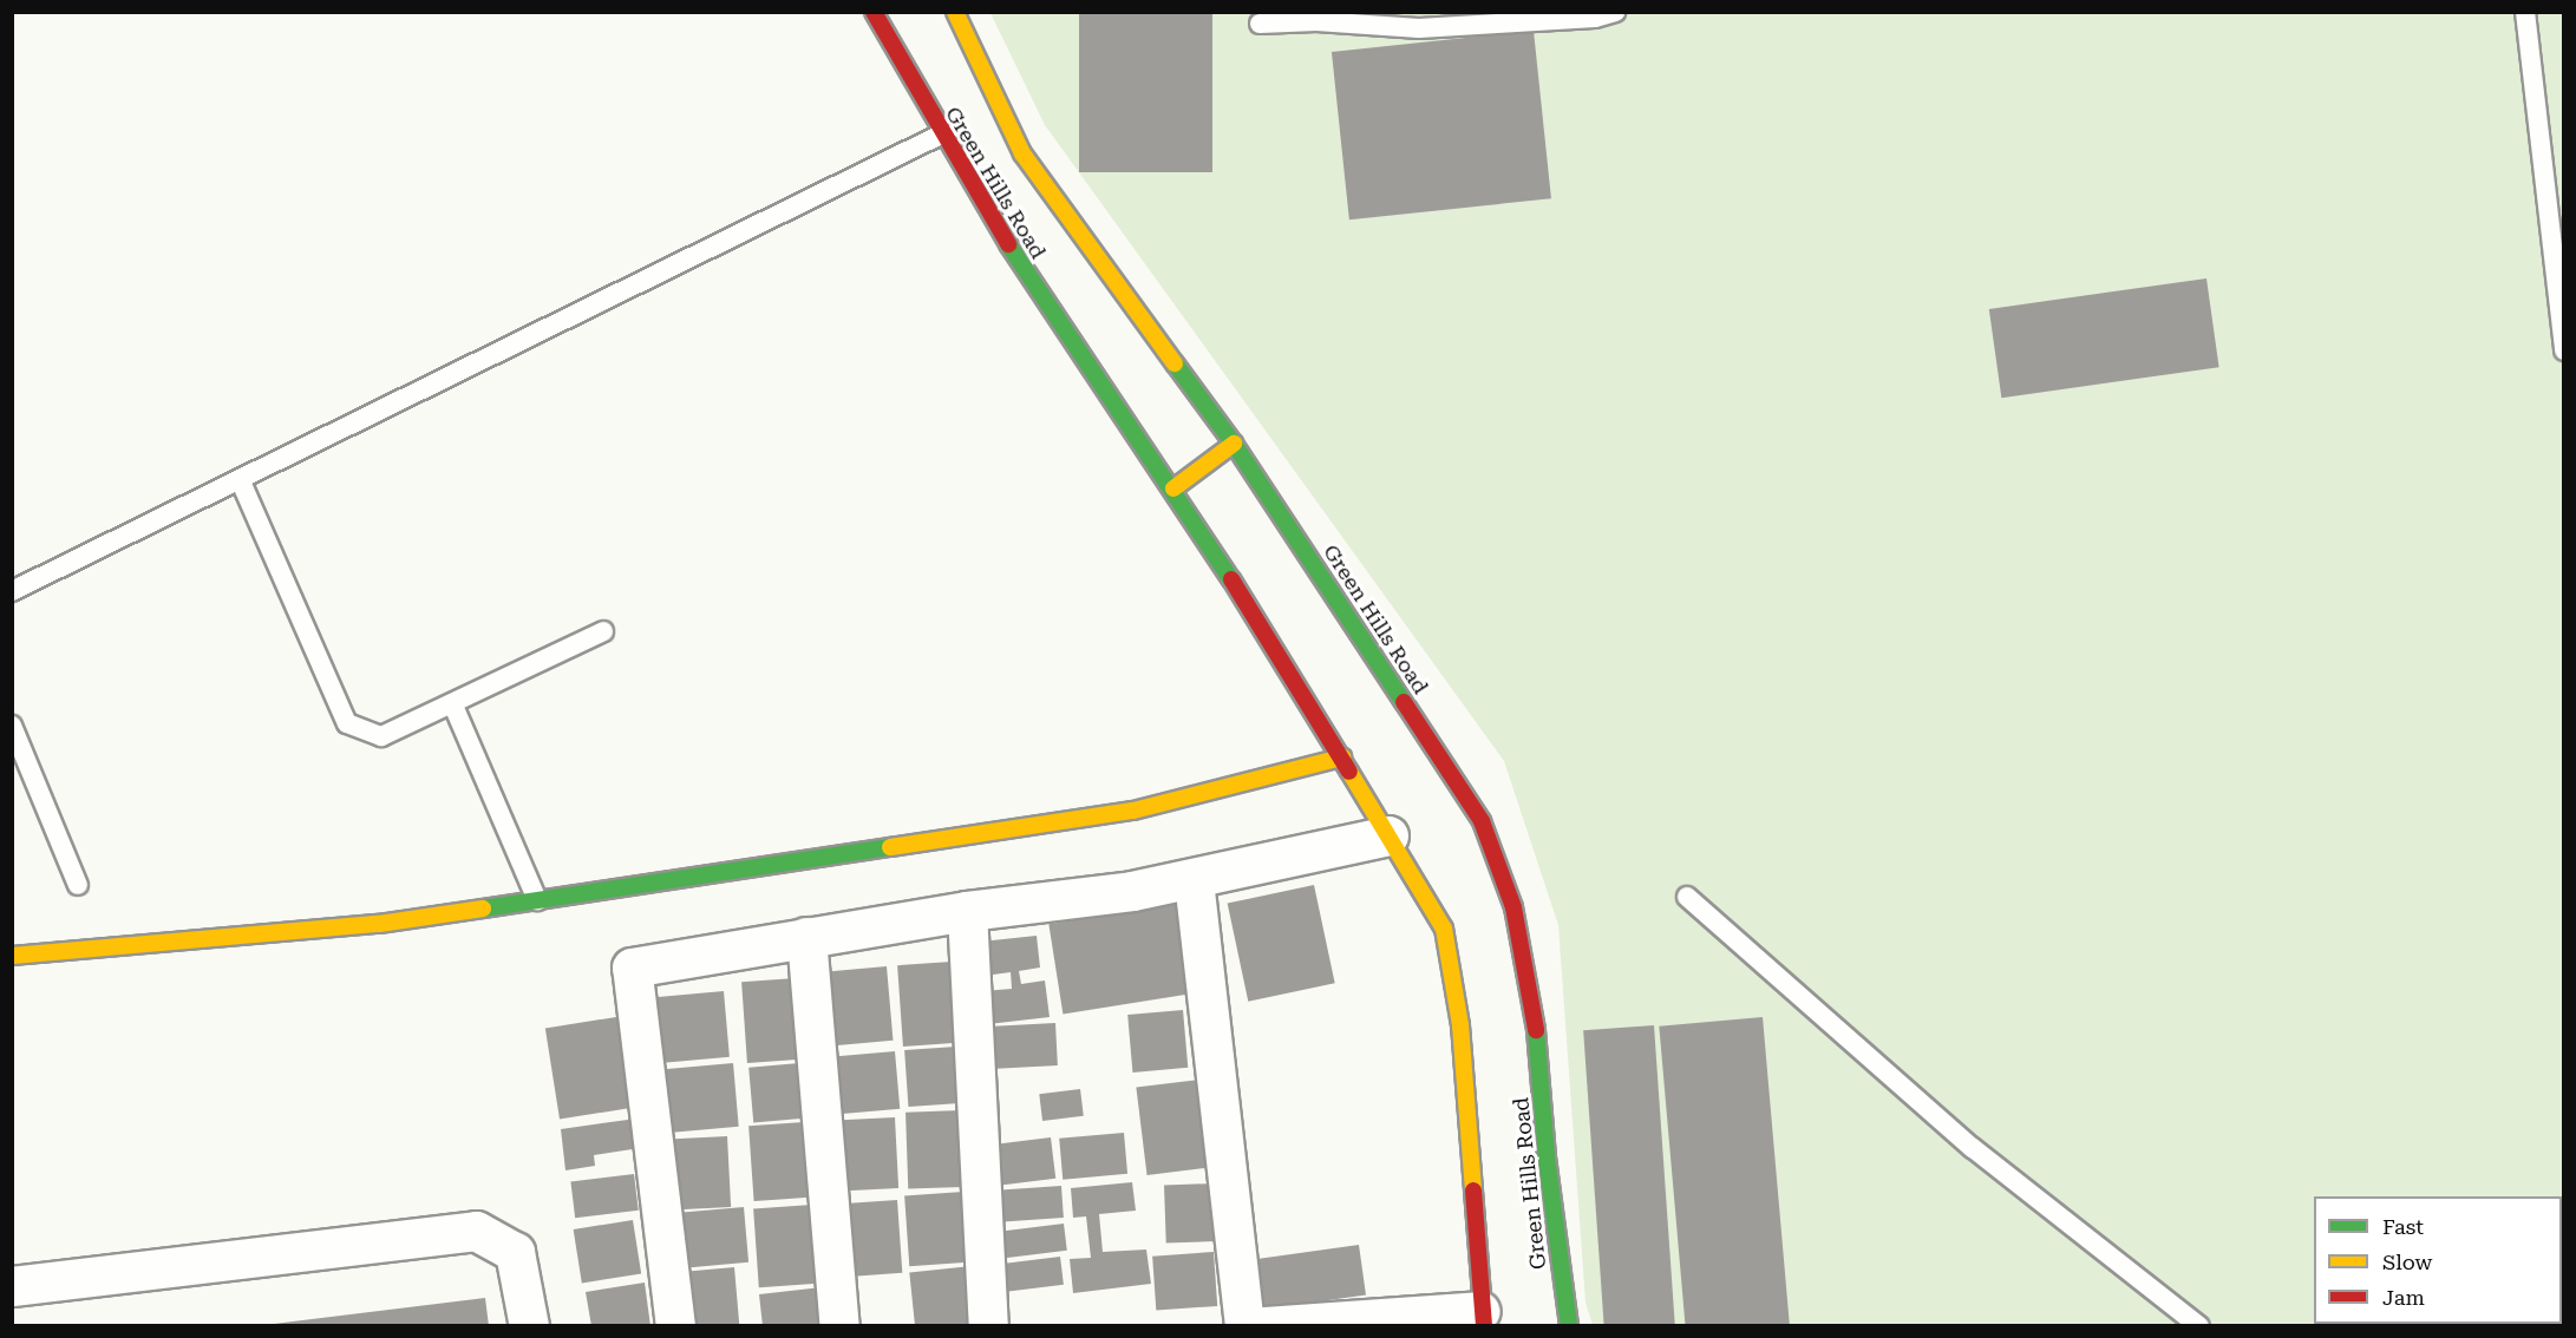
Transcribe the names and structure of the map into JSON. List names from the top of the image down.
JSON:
{
  "streets": {
    "street": ["Green Hills Road"]
  },
  "legend": ["Fast", "Slow", "Jam"]
}
